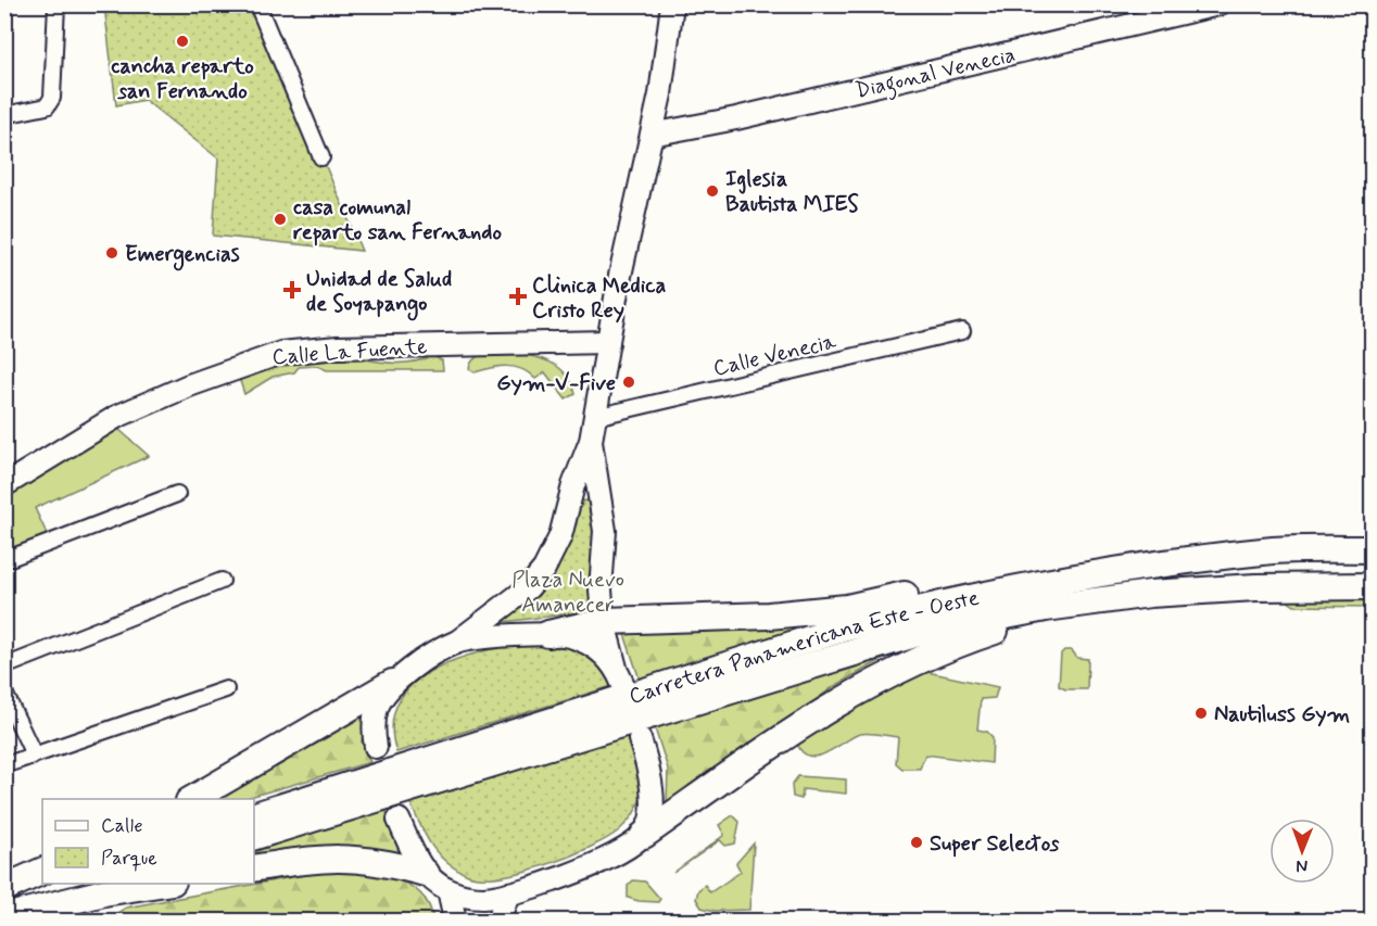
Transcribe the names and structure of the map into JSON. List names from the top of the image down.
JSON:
{
  "streets": {
    "highway": ["Carretera Panamericana Este - Oeste"],
    "main road": ["Diagonal Venecia", "Calle La Fuente"],
    "street": ["Calle Venecia"]
  },
  "parks": ["Plaza Nuevo Amanecer"],
  "places": {
    "other": [
      "cancha reparto san Fernando",
      "Iglesia Bautista MIES",
      "casa comunal reparto san Fernando",
      "Emergencias",
      "Gym-V-Five",
      "Nautiluss Gym",
      "Super Selectos"
    ],
    "health": ["Unidad de Salud de Soyapango", "Clinica Medica Cristo Rey"]
  },
  "legend": ["Calle", "Parque"],
  "north": "bottom"
}
